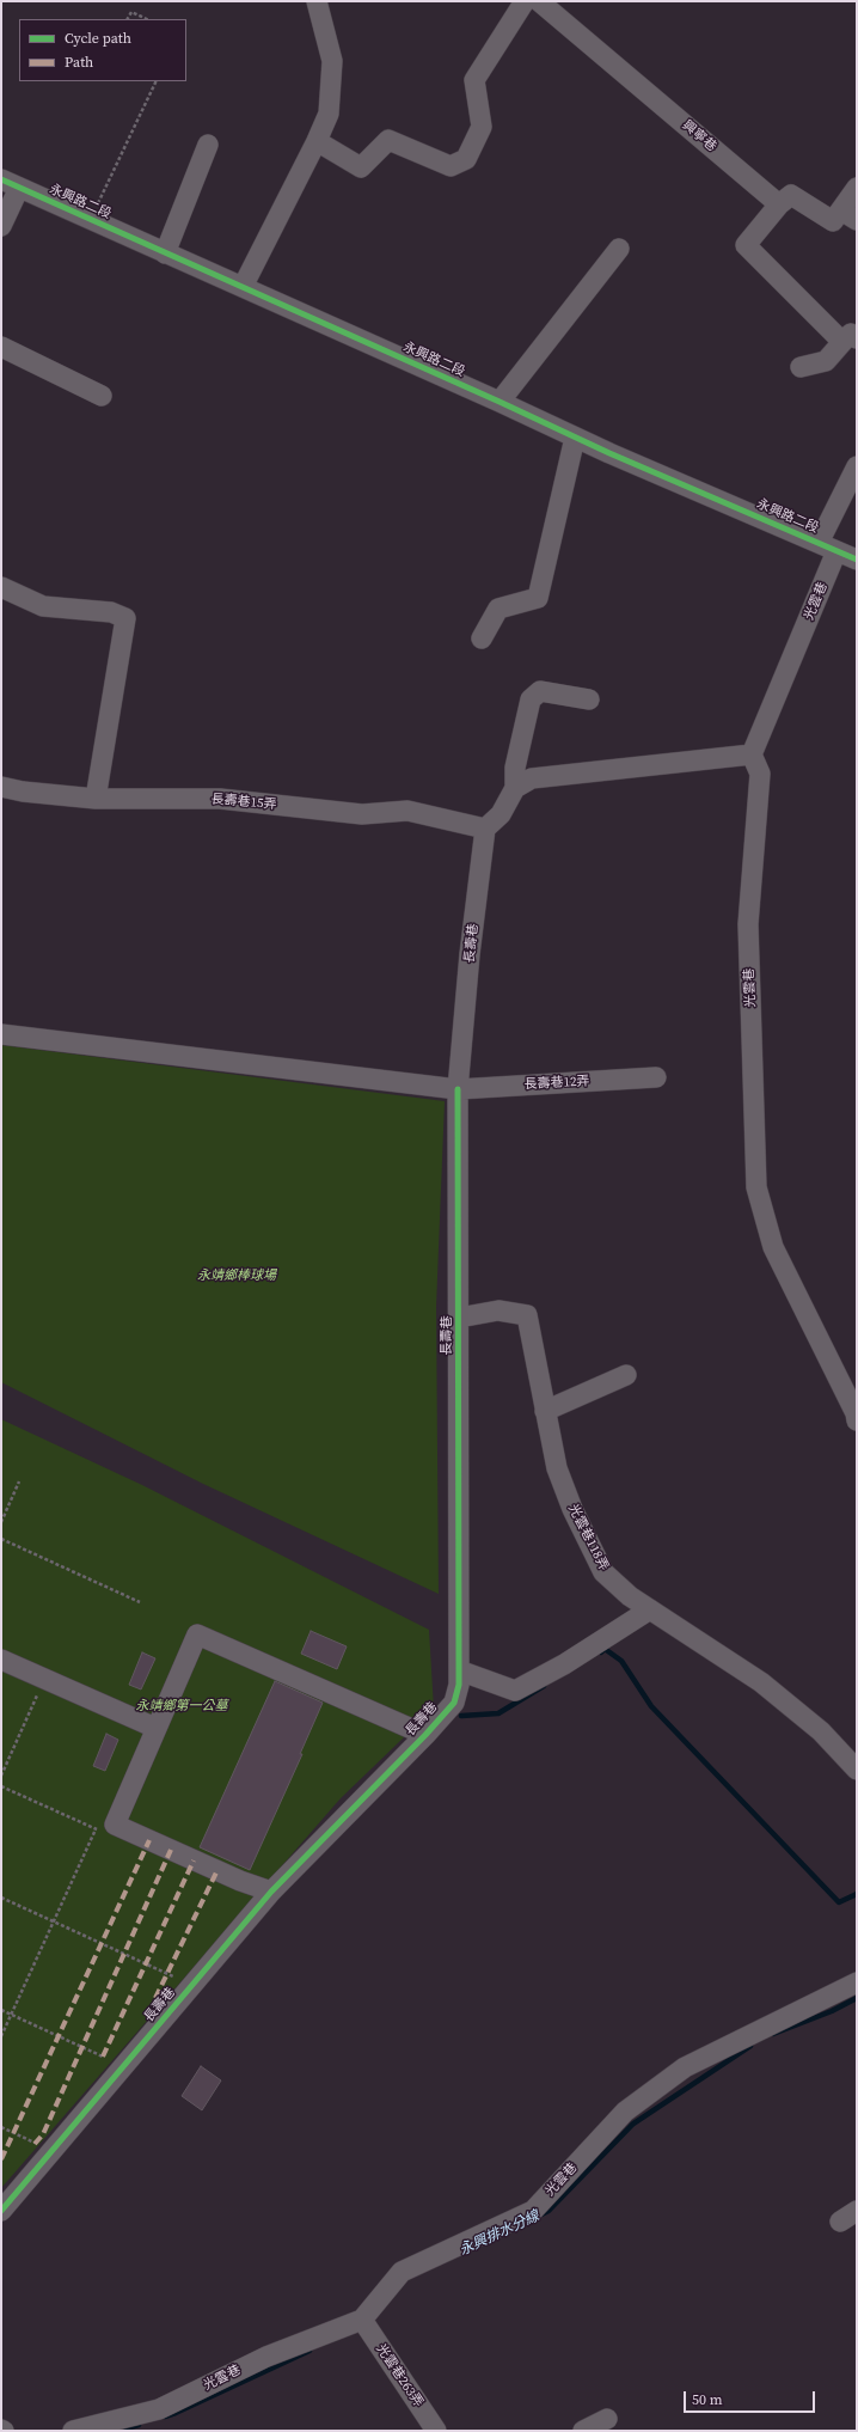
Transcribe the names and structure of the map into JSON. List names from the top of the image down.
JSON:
{
  "streets": {
    "street": [
      "興寧巷",
      "永興路二段",
      "光雲巷",
      "長壽巷15弄",
      "長壽巷",
      "長壽巷12弄",
      "光雲巷118弄",
      "光雲巷263弄"
    ]
  },
  "crossings": [
    ["永興路二段", "光雲巷"],
    ["光雲巷", "光雲巷263弄"],
    ["長壽巷15弄", "長壽巷"],
    ["長壽巷", "長壽巷12弄"],
    ["長壽巷", "光雲巷118弄"]
  ],
  "water": ["永興排水分線"],
  "parks": ["永靖鄉棒球場", "永靖鄉第一公墓"],
  "legend": ["Cycle path", "Path"],
  "scale_bar": "50 m"
}
